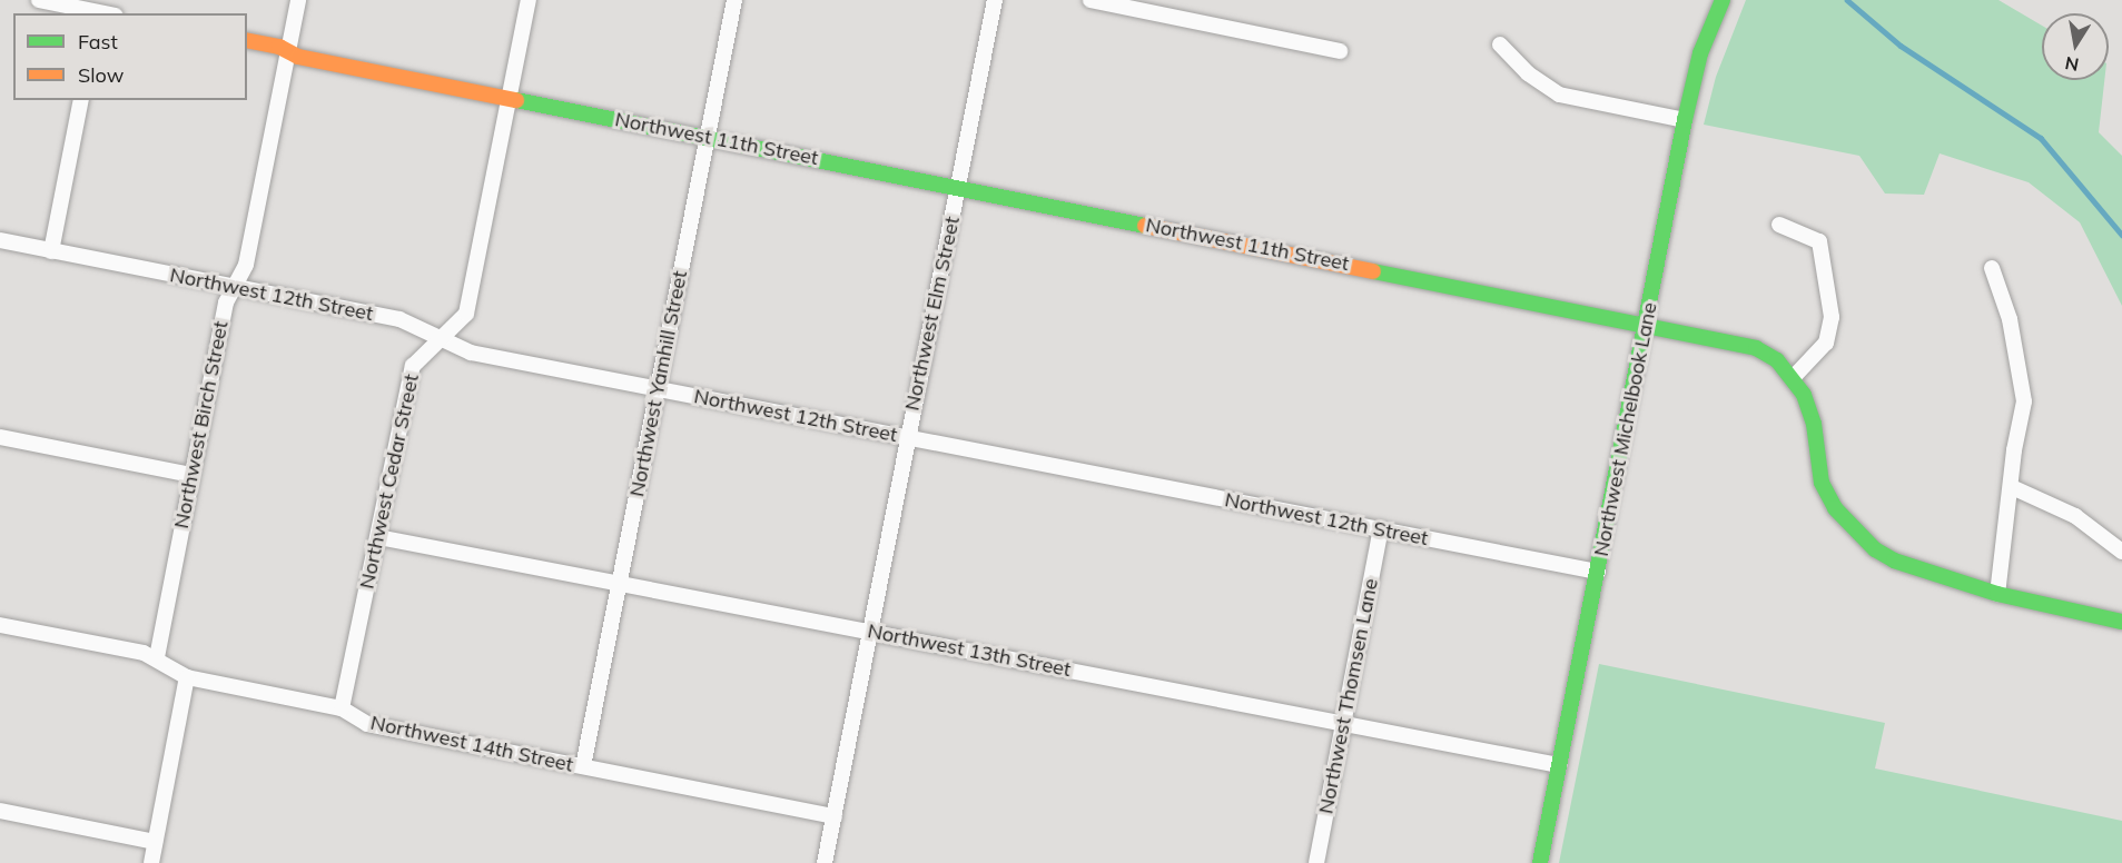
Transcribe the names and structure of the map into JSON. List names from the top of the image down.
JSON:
{
  "streets": {
    "street": [
      "Northwest 11th Street",
      "Northwest 12th Street",
      "Northwest Elm Street",
      "Northwest Yamhill Street",
      "Northwest Birch Street",
      "Northwest Michelbook Lane",
      "Northwest Cedar Street",
      "Northwest 13th Street",
      "Northwest Thomsen Lane",
      "Northwest 14th Street"
    ]
  },
  "crossings": [
    ["Northwest 11th Street", "Northwest Elm Street"],
    ["Northwest 11th Street", "Northwest Yamhill Street"],
    ["Northwest 11th Street", "Northwest Birch Street"],
    ["Northwest 11th Street", "Northwest Michelbook Lane"],
    ["Northwest 11th Street", "Northwest Cedar Street"],
    ["Northwest 12th Street", "Northwest Elm Street"],
    ["Northwest 12th Street", "Northwest Yamhill Street"],
    ["Northwest 12th Street", "Northwest Birch Street"],
    ["Northwest 12th Street", "Northwest Michelbook Lane"],
    ["Northwest 12th Street", "Northwest Cedar Street"],
    ["Northwest 12th Street", "Northwest Thomsen Lane"],
    ["Northwest Elm Street", "Northwest 13th Street"],
    ["Northwest Elm Street", "Northwest 14th Street"],
    ["Northwest Yamhill Street", "Northwest 13th Street"],
    ["Northwest Yamhill Street", "Northwest 14th Street"],
    ["Northwest Birch Street", "Northwest 14th Street"],
    ["Northwest Michelbook Lane", "Northwest 13th Street"],
    ["Northwest Cedar Street", "Northwest 13th Street"],
    ["Northwest Cedar Street", "Northwest 14th Street"],
    ["Northwest 13th Street", "Northwest Thomsen Lane"]
  ],
  "legend": ["Fast", "Slow"],
  "north": "bottom"
}
